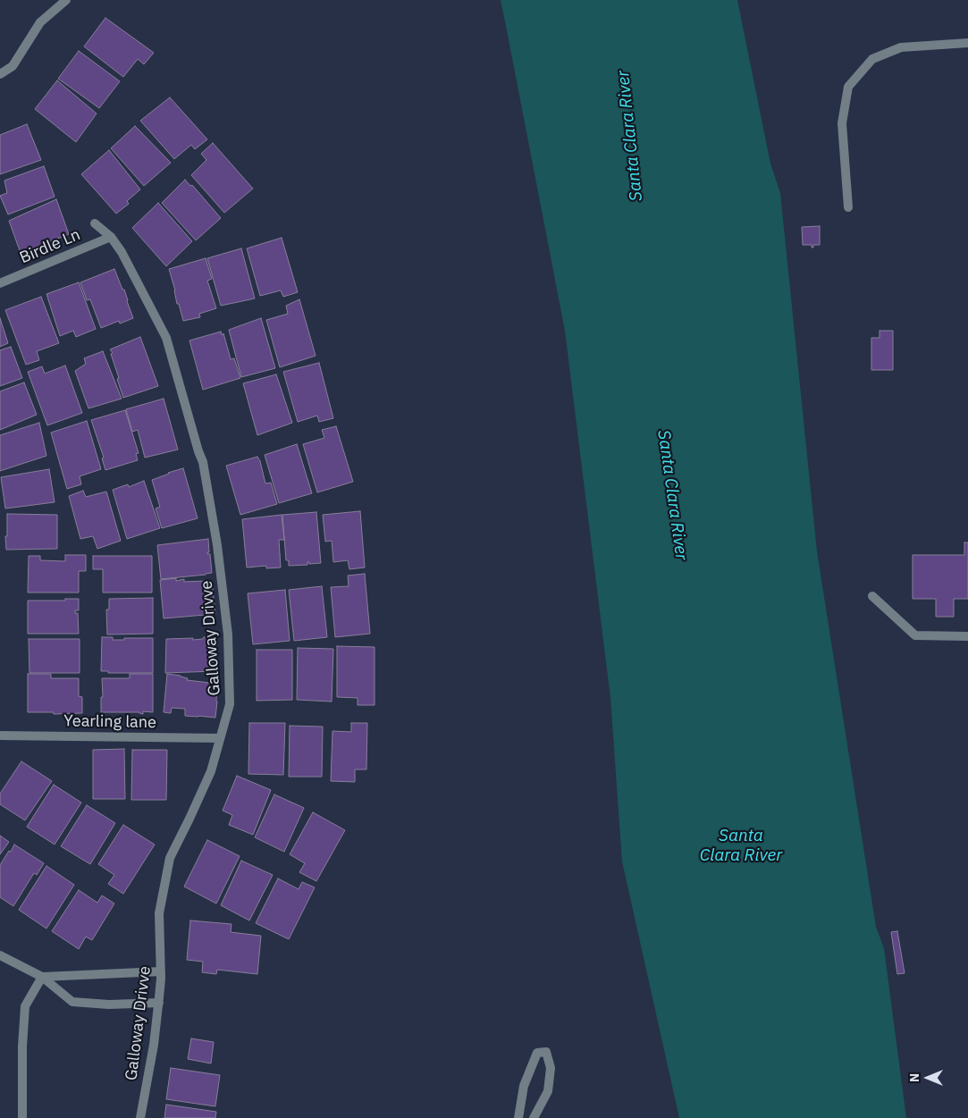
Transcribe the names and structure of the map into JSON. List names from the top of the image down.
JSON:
{
  "streets": {
    "street": ["Birdle Ln", "Galloway Drivve", "Yearling lane"]
  },
  "crossings": [
    ["Birdle Ln", "Galloway Drivve"],
    ["Galloway Drivve", "Yearling lane"]
  ],
  "water": ["Santa Clara River"],
  "north": "left"
}
